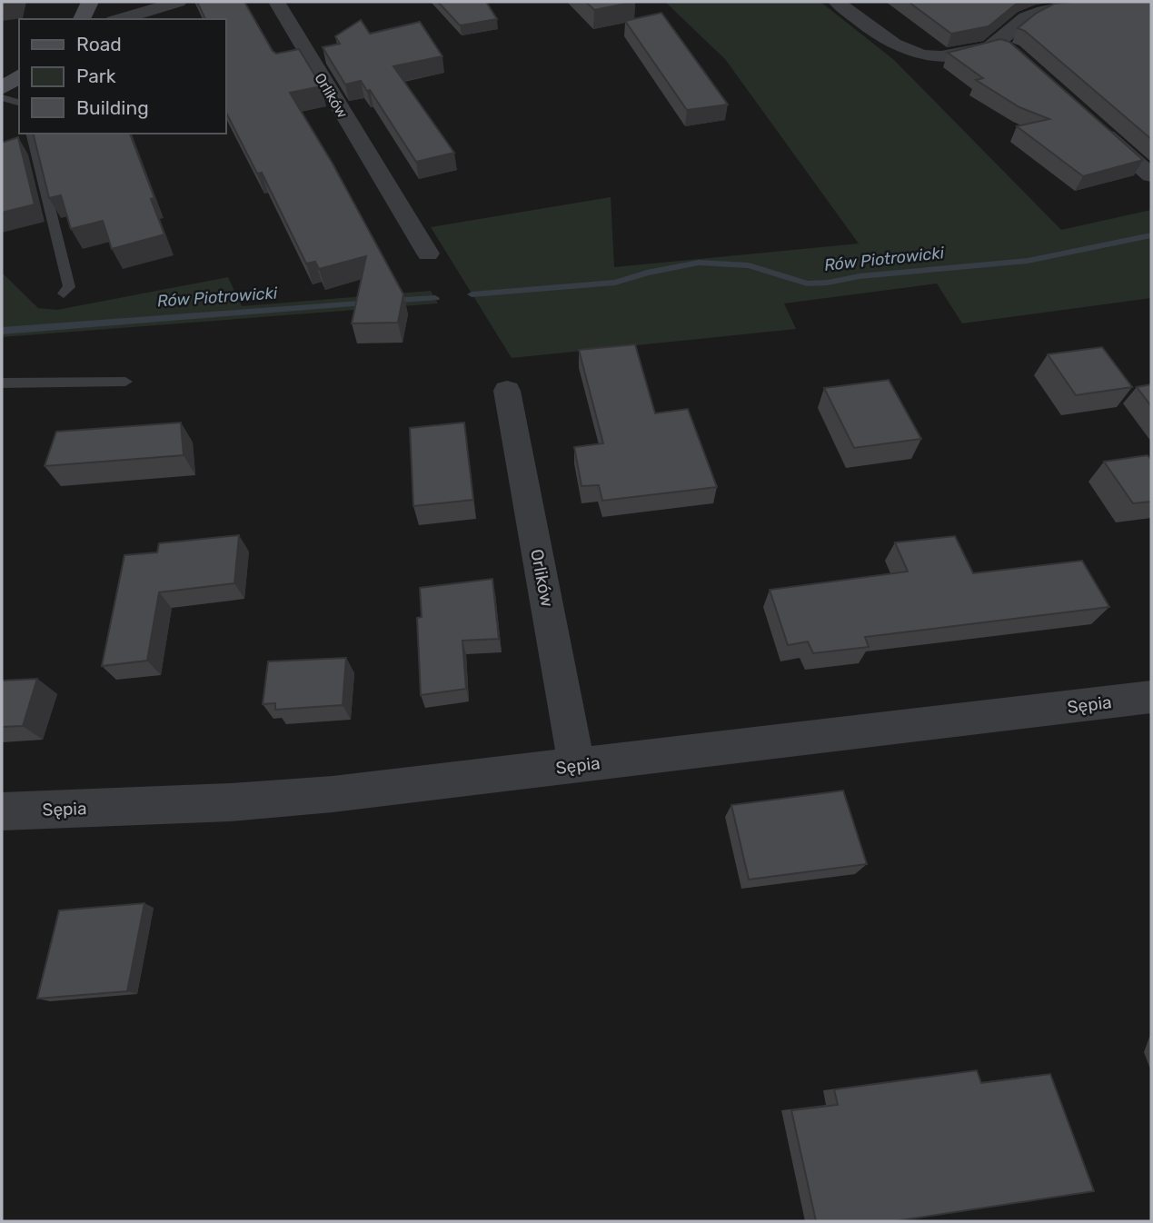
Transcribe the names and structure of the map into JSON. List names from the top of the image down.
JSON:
{
  "streets": {
    "street": ["Orlików", "Sępia"]
  },
  "crossings": [
    ["Orlików", "Sępia"]
  ],
  "water": ["Rów Piotrowicki"],
  "legend": ["Road", "Park", "Building"]
}
